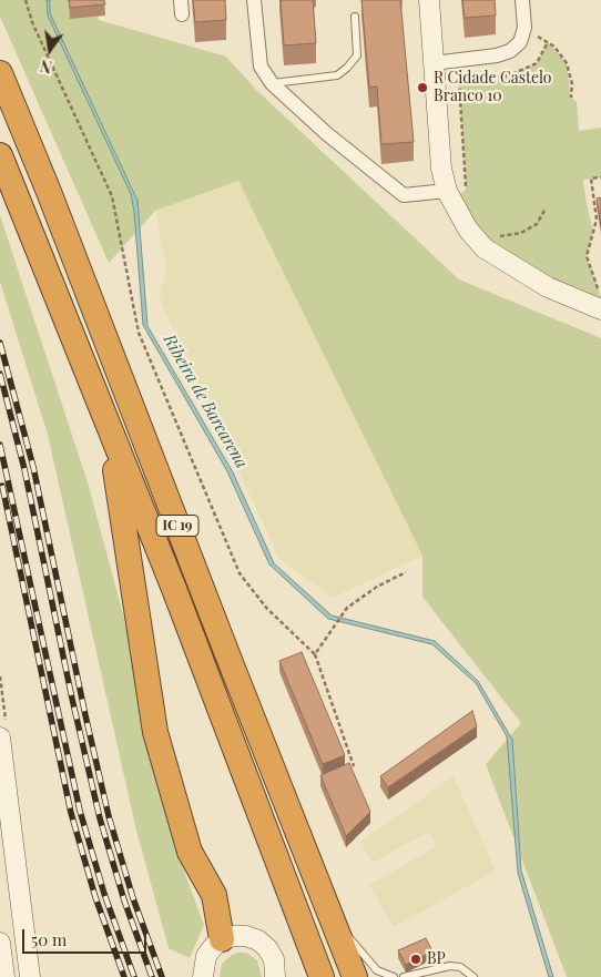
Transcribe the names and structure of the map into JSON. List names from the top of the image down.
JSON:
{
  "streets": {
    "highway": ["IC 19"]
  },
  "water": ["Ribeira de Barcarena"],
  "places": ["R Cidade Castelo Branco 10", "BP"],
  "scale_bar": "50 m",
  "north": "bottom"
}
